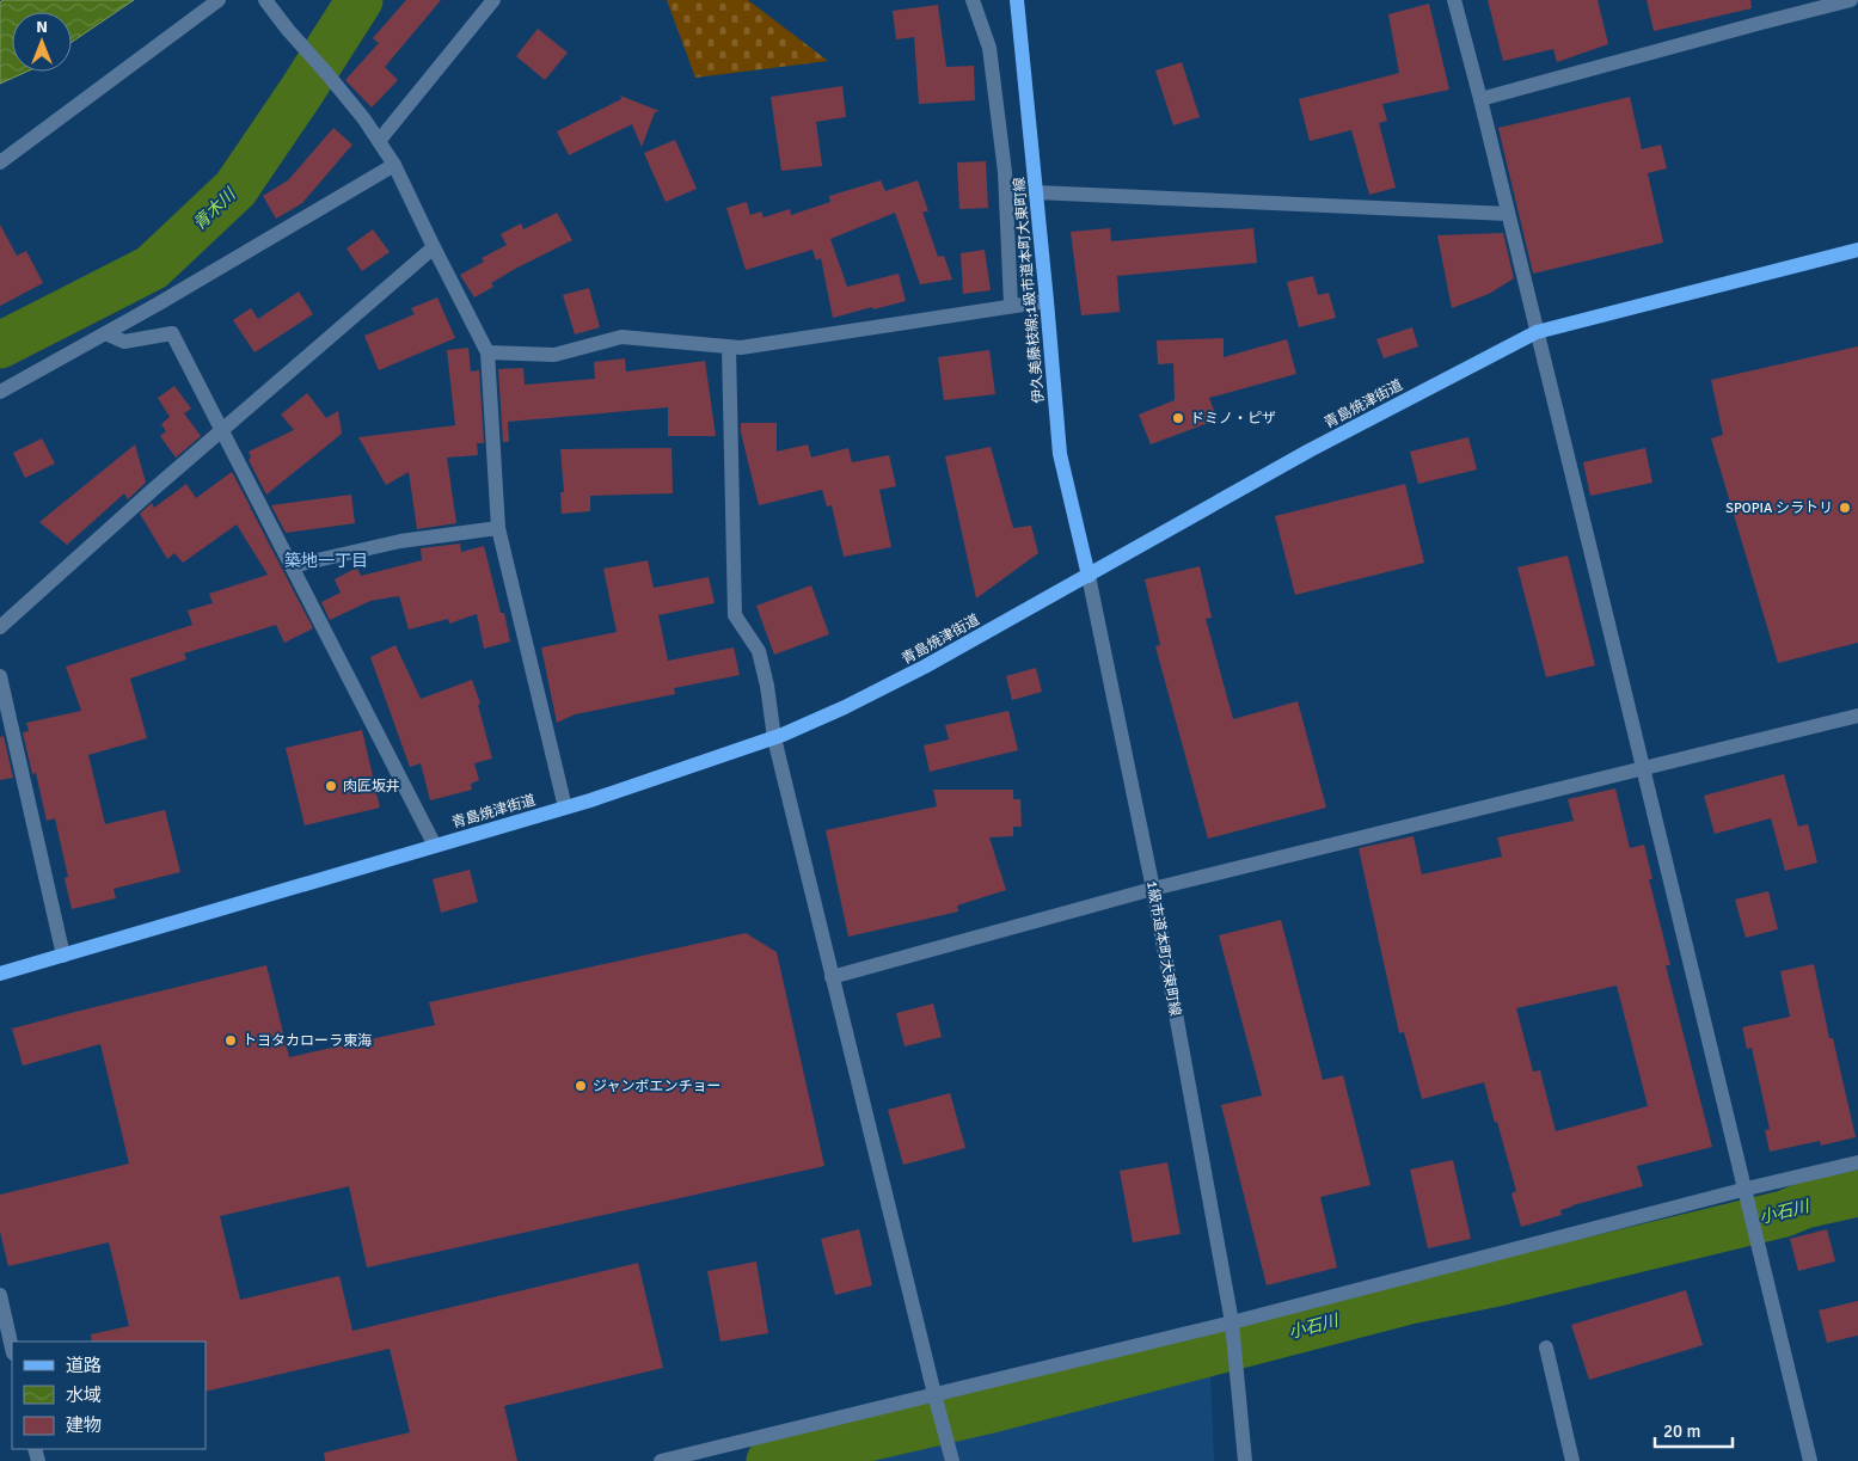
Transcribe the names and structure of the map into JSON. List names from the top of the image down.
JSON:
{
  "streets": {
    "main road": ["伊久美藤枝線;1級市道本町大東町線", "青島焼津街道"],
    "street": ["1級市道本町大東町線"]
  },
  "crossings": [
    ["伊久美藤枝線;1級市道本町大東町線", "青島焼津街道"],
    ["伊久美藤枝線;1級市道本町大東町線", "1級市道本町大東町線"],
    ["青島焼津街道", "1級市道本町大東町線"]
  ],
  "districts": ["築地一丁目"],
  "water": ["青木川", "小石川"],
  "places": [
    "ドミノ・ピザ",
    "SPOPIA シラトリ",
    "肉匠坂井",
    "トヨタカローラ東海",
    "ジャンボエンチョー"
  ],
  "legend": ["道路", "水域", "建物"],
  "scale_bar": "20 m",
  "north": "top"
}
